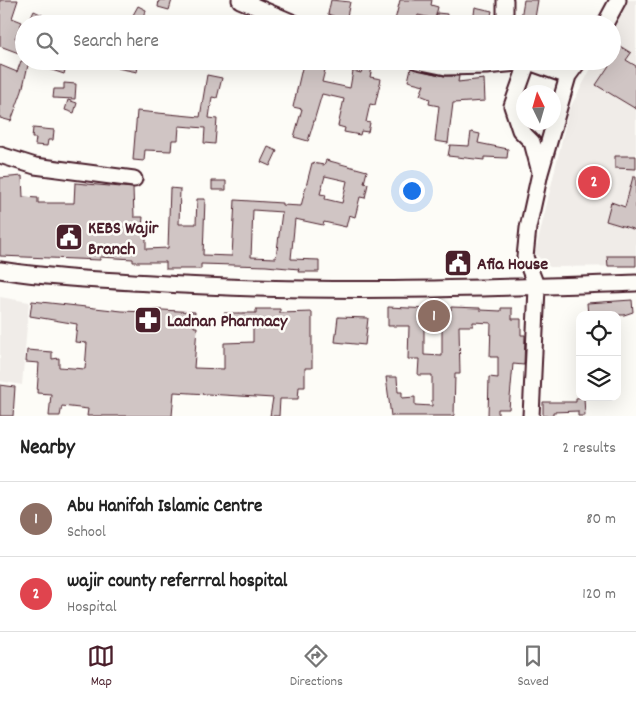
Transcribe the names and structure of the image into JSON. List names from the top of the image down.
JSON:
{
  "places": {
    "public building": ["KEBS Wajir Branch", "Afia House"],
    "pharmacy": ["Ladnan Pharmacy"]
  },
  "north": "top",
  "page": {
    "search": "Search here",
    "pins": ["2", "1"],
    "heading": ["Nearby", "2 results"],
    "list": [
      {
        "mark": "1",
        "name": "Abu Hanifah Islamic Centre",
        "note": "School",
        "value": "80 m"
      },
      {
        "mark": "2",
        "name": "wajir county referrral hospital",
        "note": "Hospital",
        "value": "120 m"
      }
    ],
    "nav": ["Map", "Directions", "Saved"]
  }
}
